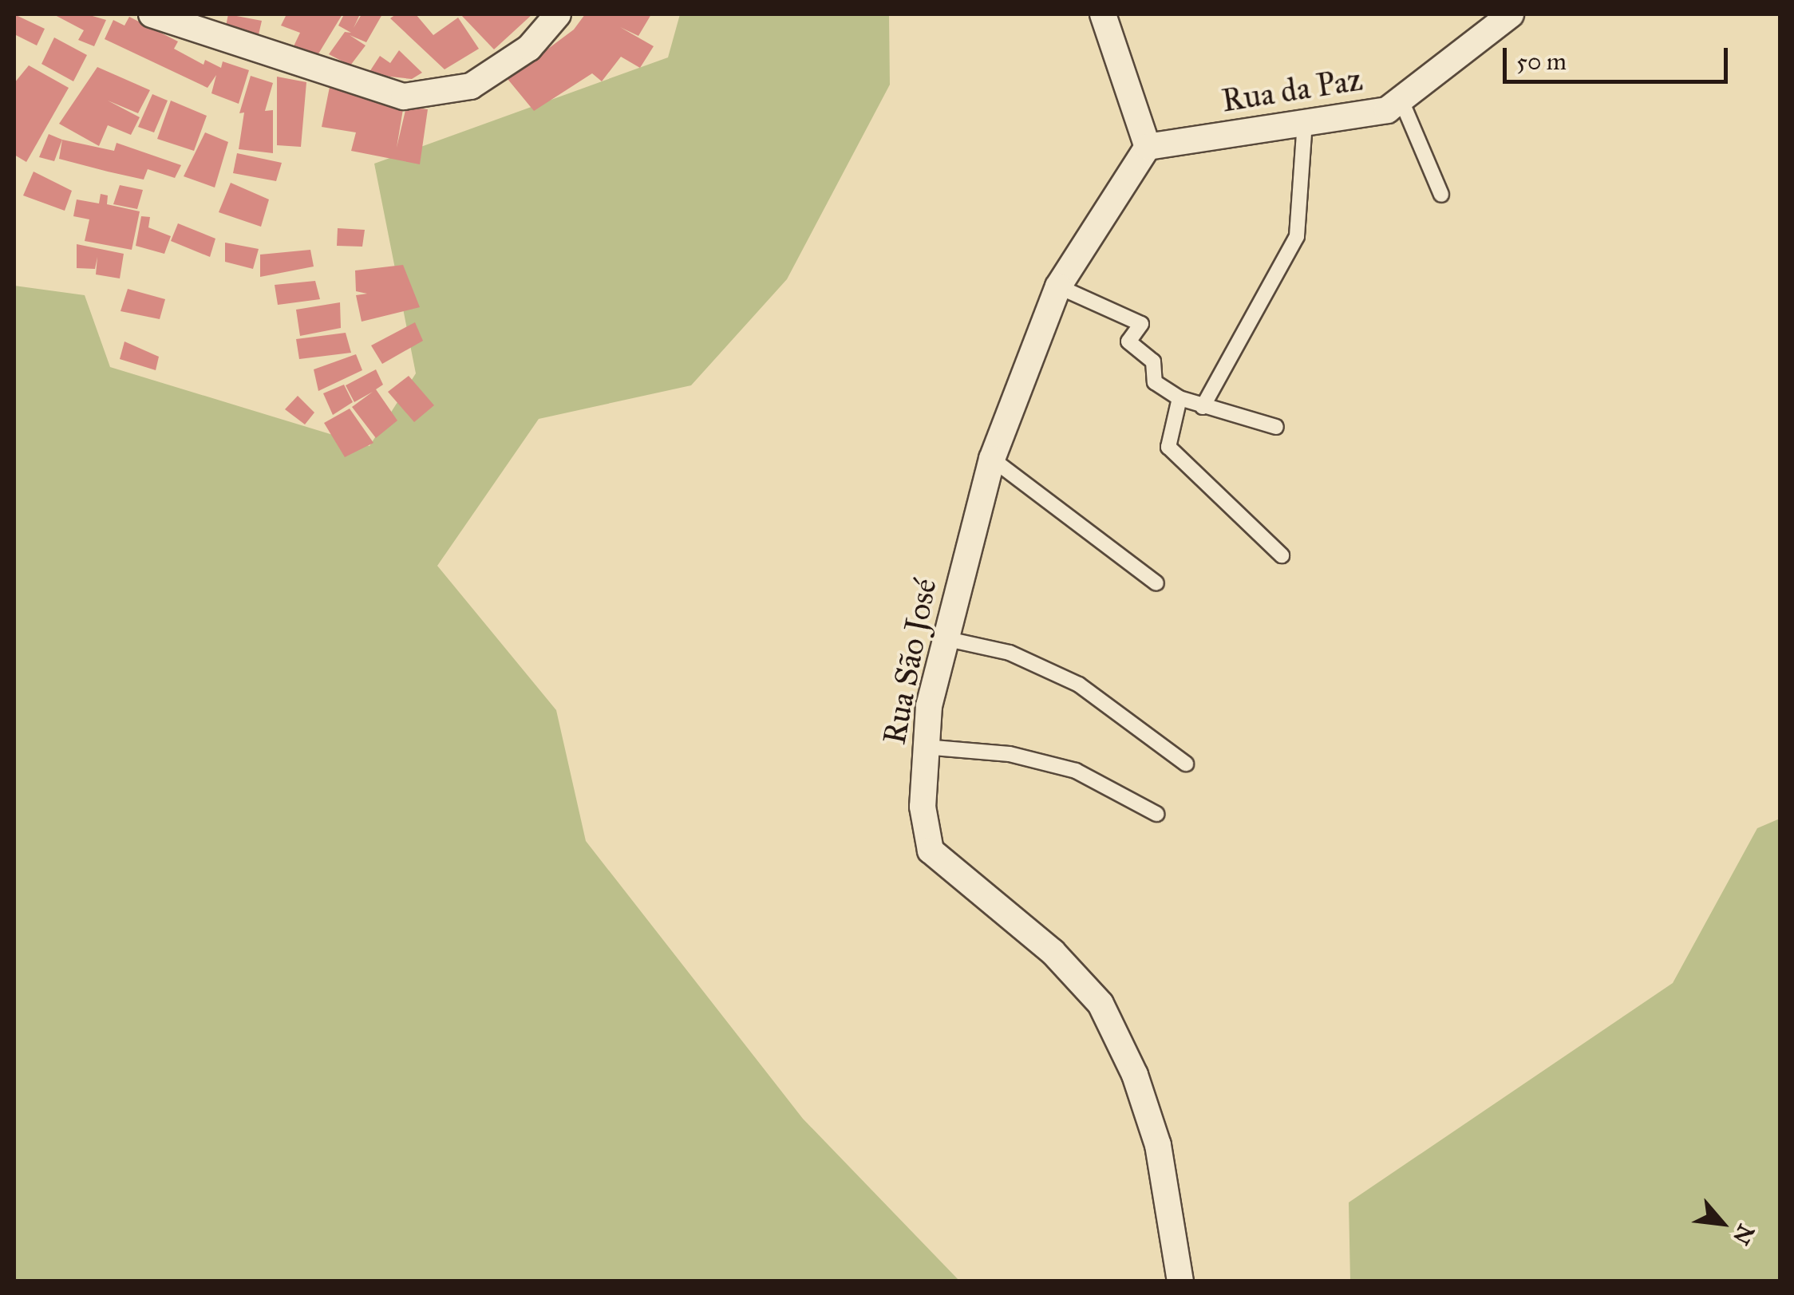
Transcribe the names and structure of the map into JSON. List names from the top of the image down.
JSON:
{
  "streets": {
    "street": ["Rua da Paz", "Rua São José"]
  },
  "crossings": [
    ["Rua da Paz", "Rua São José"]
  ],
  "scale_bar": "50 m",
  "north": "bottom right"
}
